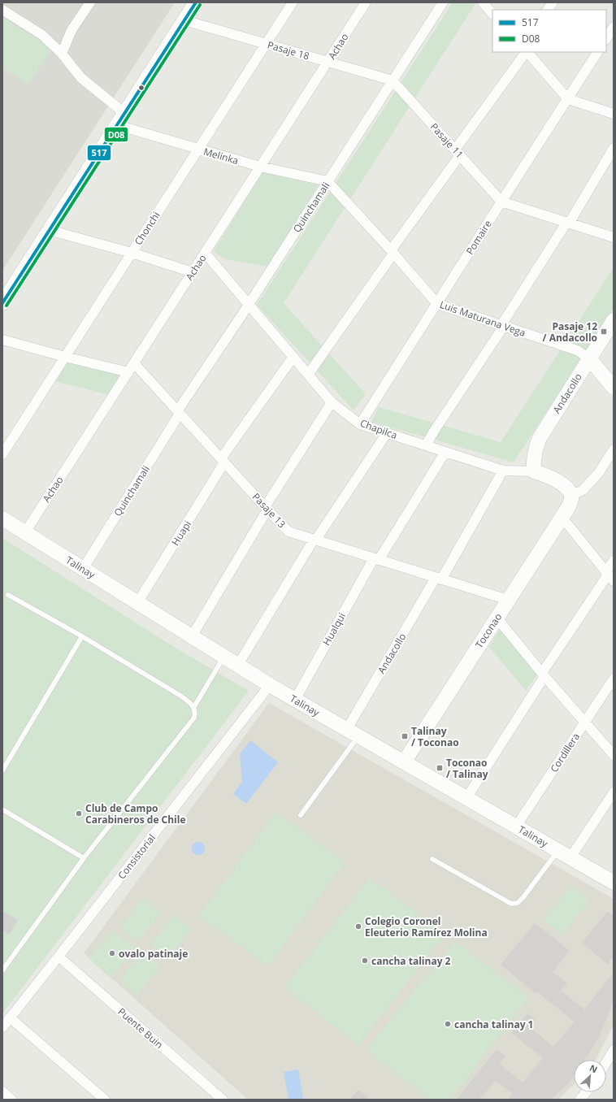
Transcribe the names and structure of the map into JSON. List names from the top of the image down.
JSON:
{
  "streets": {
    "street": [
      "Achao",
      "Pasaje 18",
      "Pasaje 11",
      "Melinka",
      "Quinchamali",
      "Chonchi",
      "Pomaire",
      "Luis Maturana Vega",
      "Andacollo",
      "Chapilca",
      "Pasaje 13",
      "Huapi",
      "Talinay",
      "Hualqui",
      "Toconao",
      "Cordillera",
      "Consistorial",
      "Puente Buin"
    ]
  },
  "crossings": [
    ["Achao", "Pasaje 18"],
    ["Achao", "Melinka"],
    ["Achao", "Chapilca"],
    ["Achao", "Pasaje 13"],
    ["Achao", "Talinay"],
    ["Pasaje 18", "Pasaje 11"],
    ["Pasaje 18", "Quinchamali"],
    ["Pasaje 18", "Chonchi"],
    ["Pasaje 11", "Quinchamali"],
    ["Pasaje 11", "Pomaire"],
    ["Melinka", "Quinchamali"],
    ["Melinka", "Chonchi"],
    ["Melinka", "Luis Maturana Vega"],
    ["Quinchamali", "Luis Maturana Vega"],
    ["Quinchamali", "Chapilca"],
    ["Quinchamali", "Pasaje 13"],
    ["Quinchamali", "Talinay"],
    ["Pomaire", "Luis Maturana Vega"],
    ["Pomaire", "Chapilca"],
    ["Luis Maturana Vega", "Andacollo"],
    ["Andacollo", "Chapilca"],
    ["Andacollo", "Pasaje 13"],
    ["Andacollo", "Talinay"],
    ["Chapilca", "Huapi"],
    ["Chapilca", "Hualqui"],
    ["Chapilca", "Toconao"],
    ["Pasaje 13", "Huapi"],
    ["Pasaje 13", "Hualqui"],
    ["Pasaje 13", "Toconao"],
    ["Huapi", "Talinay"],
    ["Talinay", "Hualqui"],
    ["Talinay", "Toconao"],
    ["Talinay", "Cordillera"],
    ["Talinay", "Consistorial"],
    ["Consistorial", "Puente Buin"]
  ],
  "places": {
    "transit": ["Pasaje 12 / Andacollo", "Talinay / Toconao", "Toconao / Talinay"],
    "other": [
      "Club de Campo Carabineros de Chile",
      "Colegio Coronel Eleuterio Ramírez Molina",
      "ovalo patinaje",
      "cancha talinay 2",
      "cancha talinay 1"
    ]
  },
  "lines": ["transit line 517", "transit line D08"],
  "legend": ["517", "D08"],
  "north": "top right"
}
